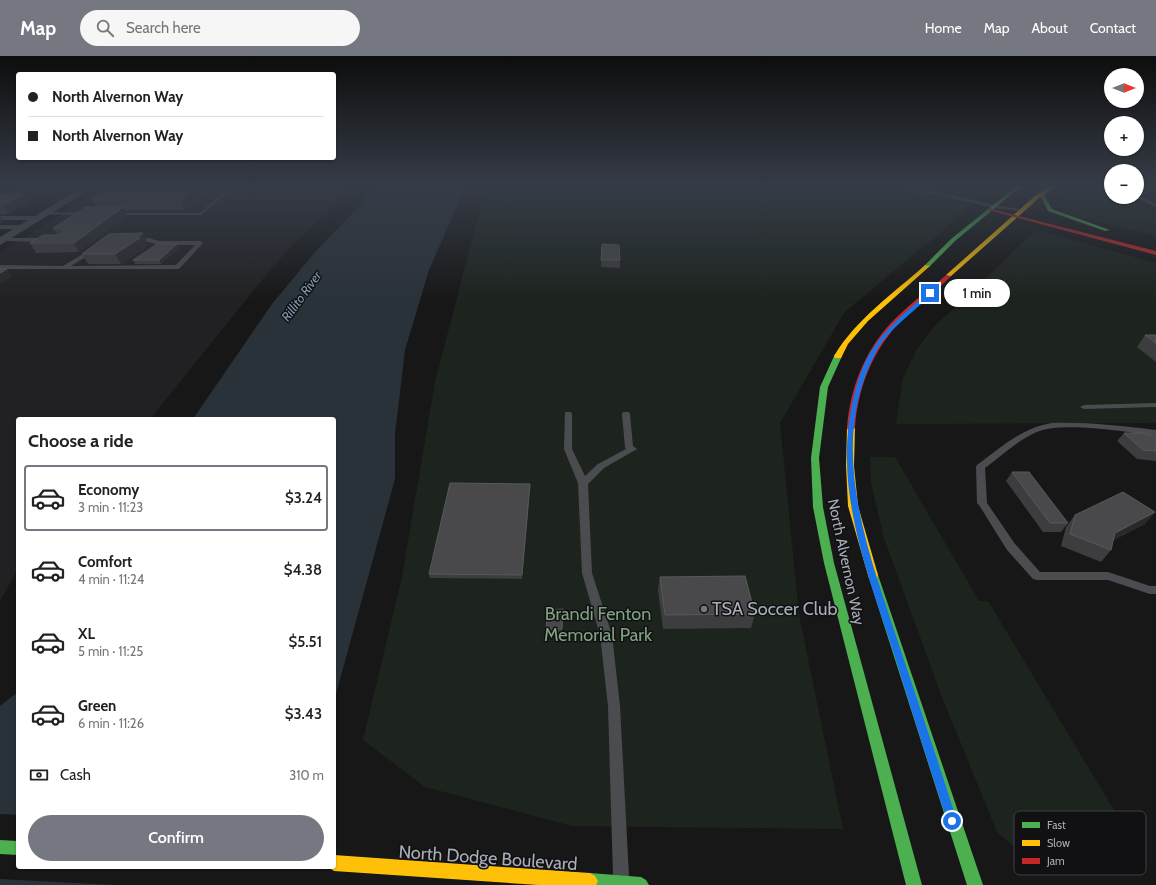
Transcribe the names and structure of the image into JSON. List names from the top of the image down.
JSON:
{
  "streets": {
    "main road": ["North Alvernon Way", "North Dodge Boulevard"]
  },
  "water": ["Rillito River"],
  "parks": ["Brandi Fenton Memorial Park"],
  "places": ["TSA Soccer Club"],
  "legend": ["Fast", "Slow", "Jam"],
  "north": "right",
  "page": {
    "header": "Map",
    "search": "Search here",
    "nav": [
      "Home",
      "Map",
      "About",
      "Contact"
    ],
    "map_buttons": ["+", "−"],
    "banner": ["North Alvernon Way", "North Alvernon Way"],
    "bubble": "1 min",
    "heading": "Choose a ride",
    "list": [
      {
        "name": "Economy",
        "note": "3 min · 11:23",
        "value": "$3.24"
      },
      {
        "name": "Comfort",
        "note": "4 min · 11:24",
        "value": "$4.38"
      },
      {
        "name": "XL",
        "note": "5 min · 11:25",
        "value": "$5.51"
      },
      {
        "name": "Green",
        "note": "6 min · 11:26",
        "value": "$3.43"
      }
    ],
    "pay": ["Cash", "310 m"],
    "buttons": "Confirm"
  }
}
